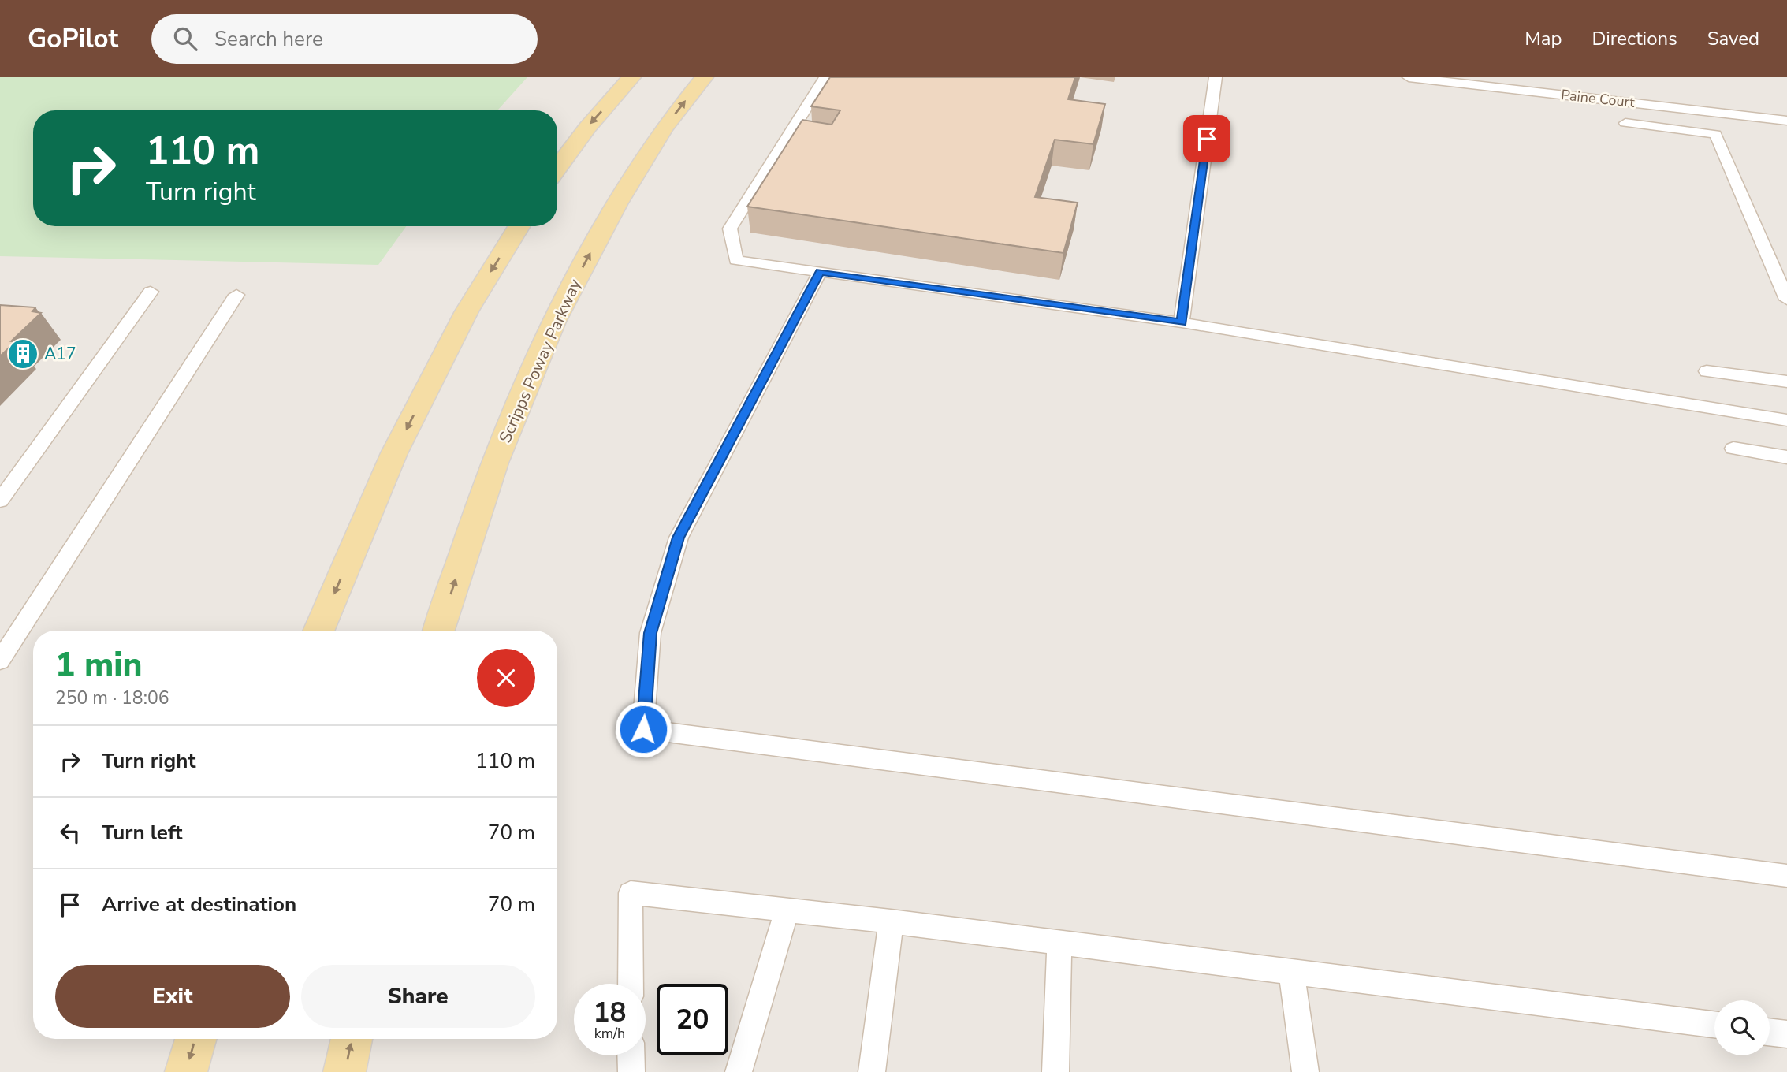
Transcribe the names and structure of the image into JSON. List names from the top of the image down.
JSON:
{
  "streets": {
    "main road": ["Scripps Poway Parkway"],
    "lane": ["Paine Court"]
  },
  "places": {
    "building": ["A17"]
  },
  "page": {
    "header": "GoPilot",
    "search": "Search here",
    "nav": ["Map", "Directions", "Saved"],
    "turn": ["110 m", "Turn right"],
    "heading": ["1 min", "250 m · 18:06"],
    "list": [
      {
        "name": "Turn right",
        "value": "110 m"
      },
      {
        "name": "Turn left",
        "value": "70 m"
      },
      {
        "name": "Arrive at destination",
        "value": "70 m"
      }
    ],
    "buttons": ["Exit", "Share"],
    "speed": "18 km/h",
    "limit": "20"
  }
}
